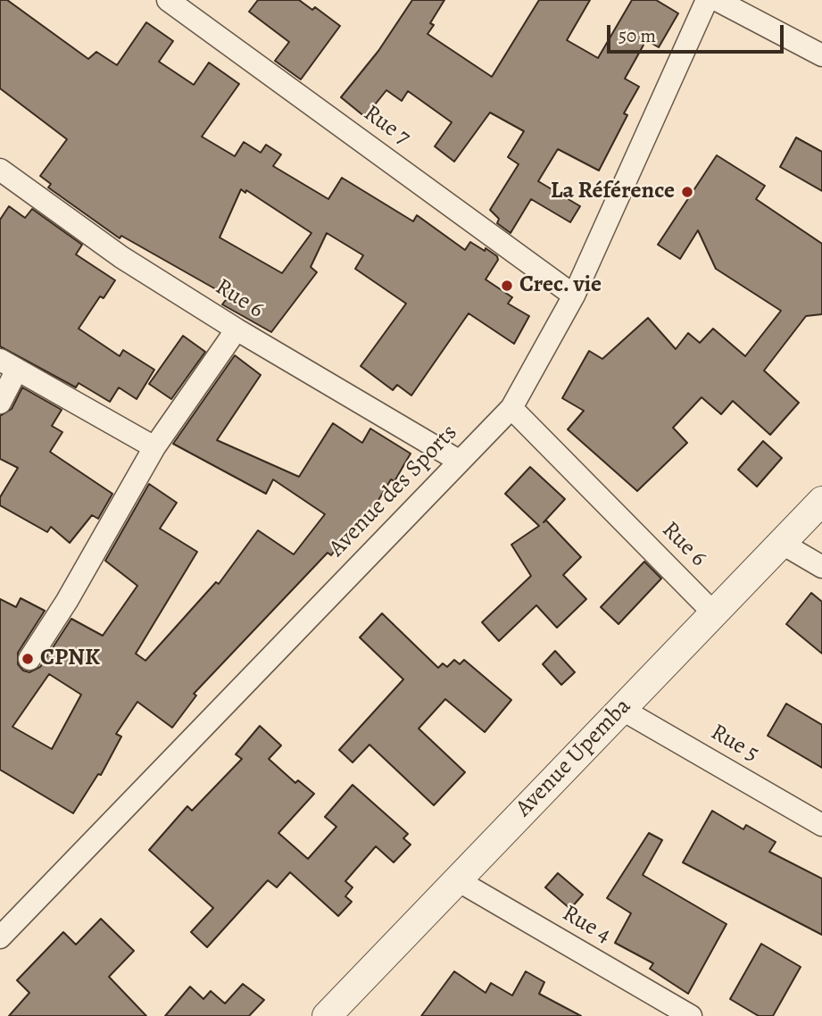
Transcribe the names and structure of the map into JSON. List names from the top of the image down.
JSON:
{
  "streets": {
    "street": [
      "Rue 7",
      "Rue 6",
      "Avenue des Sports",
      "Rue 5",
      "Avenue Upemba",
      "Rue 4"
    ]
  },
  "crossings": [
    ["Rue 7", "Avenue des Sports"],
    ["Rue 6", "Avenue des Sports"],
    ["Rue 6", "Avenue Upemba"],
    ["Rue 5", "Avenue Upemba"],
    ["Avenue Upemba", "Rue 4"]
  ],
  "places": ["La Référence", "Crec. vie", "CPNK"],
  "scale_bar": "50 m"
}
